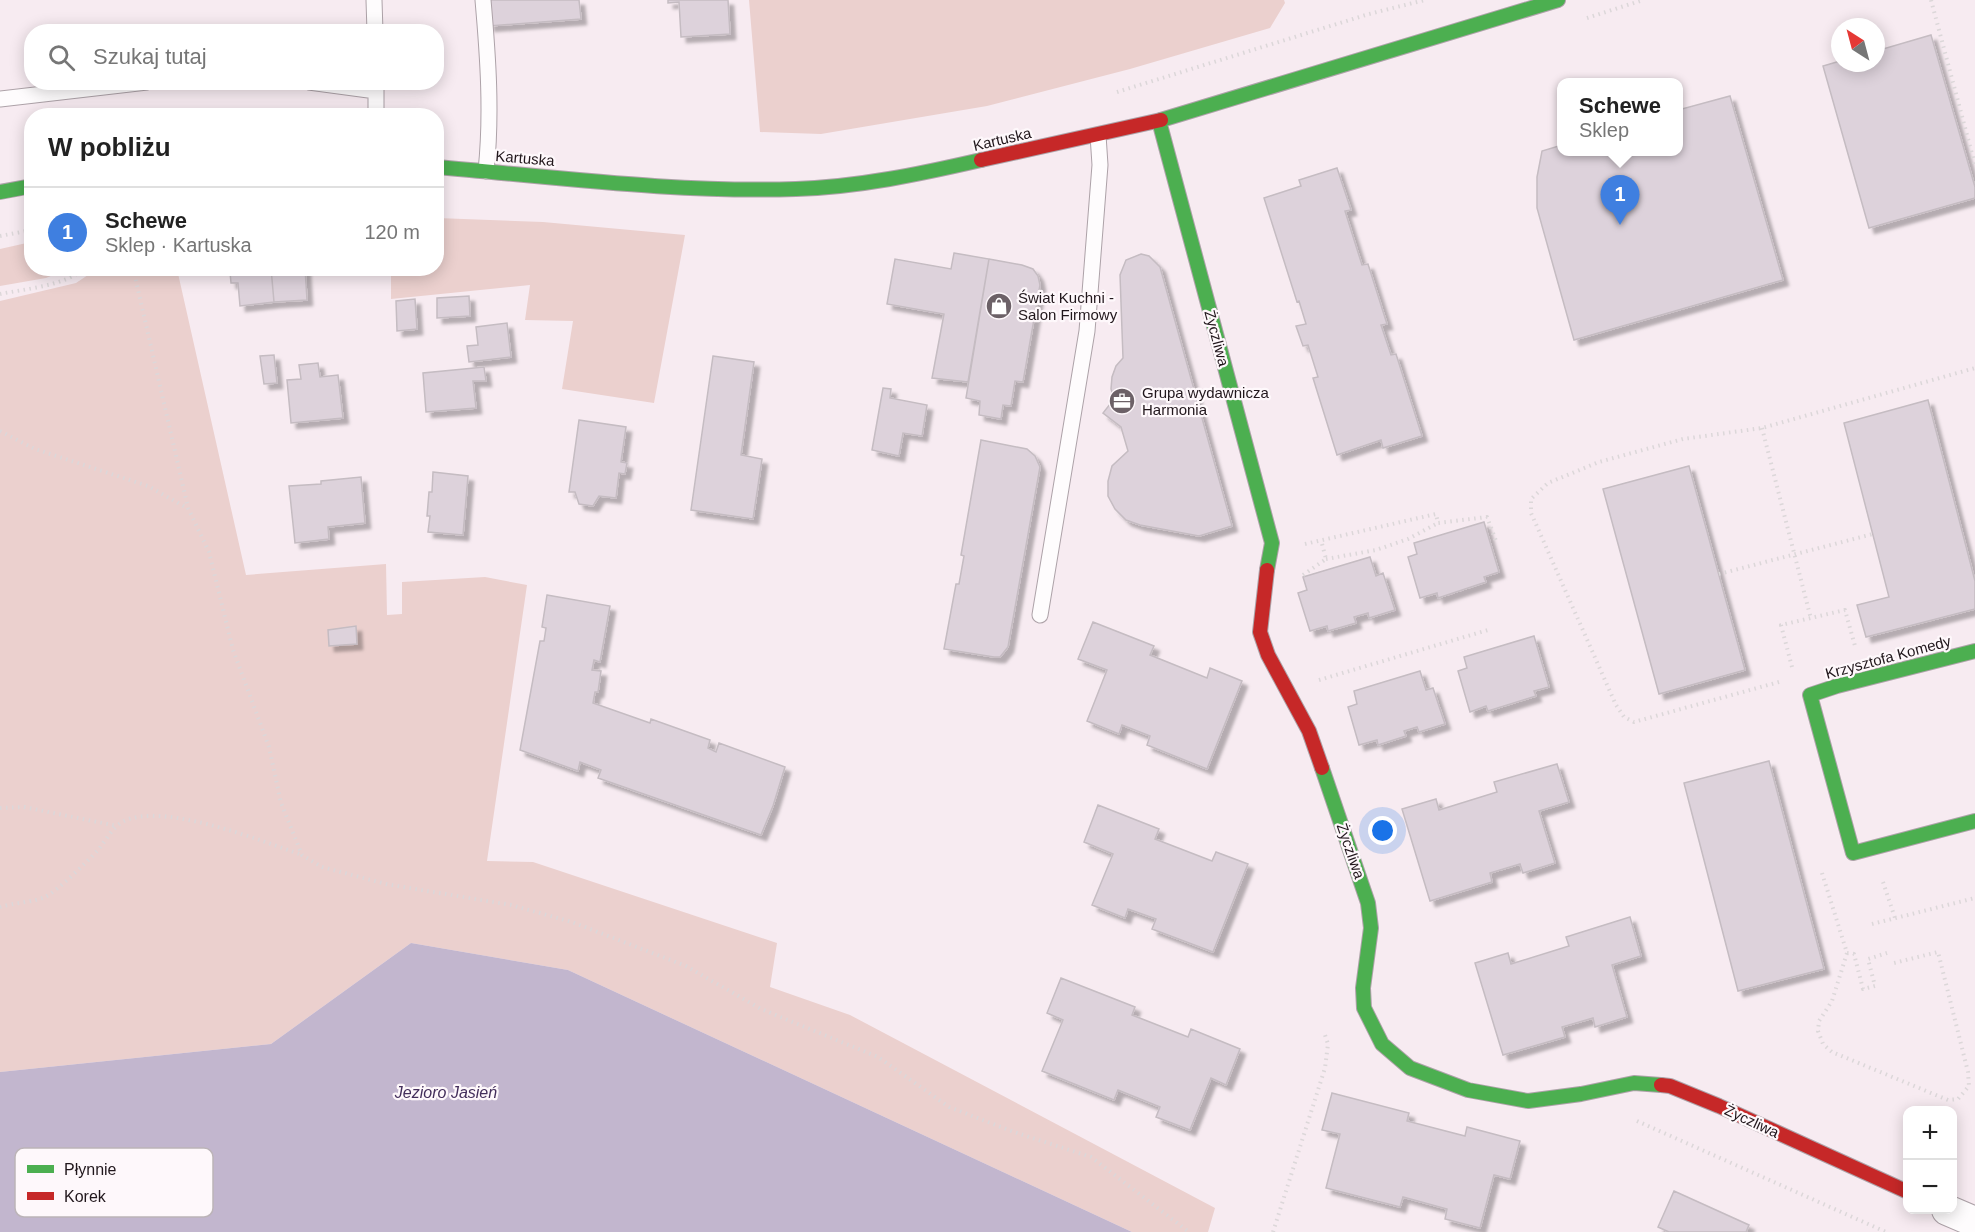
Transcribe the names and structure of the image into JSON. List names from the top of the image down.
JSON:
{
  "streets": {
    "street": ["Kartuska", "Życzliwa", "Krzysztofa Komedy"]
  },
  "crossings": [
    ["Kartuska", "Życzliwa"]
  ],
  "water": ["Jezioro Jasień"],
  "places": {
    "shop": ["Świat Kuchni - Salon Firmowy"],
    "office": ["Grupa wydawnicza Harmonia"]
  },
  "legend": ["Płynnie", "Korek"],
  "north": "top left",
  "page": {
    "search": "Szukaj tutaj",
    "popup": ["Schewe", "Sklep"],
    "heading": "W pobliżu",
    "pins": "1",
    "list": [
      {
        "mark": "1",
        "name": "Schewe",
        "note": "Sklep · Kartuska",
        "value": "120 m"
      }
    ],
    "map_buttons": ["+", "−"]
  }
}
